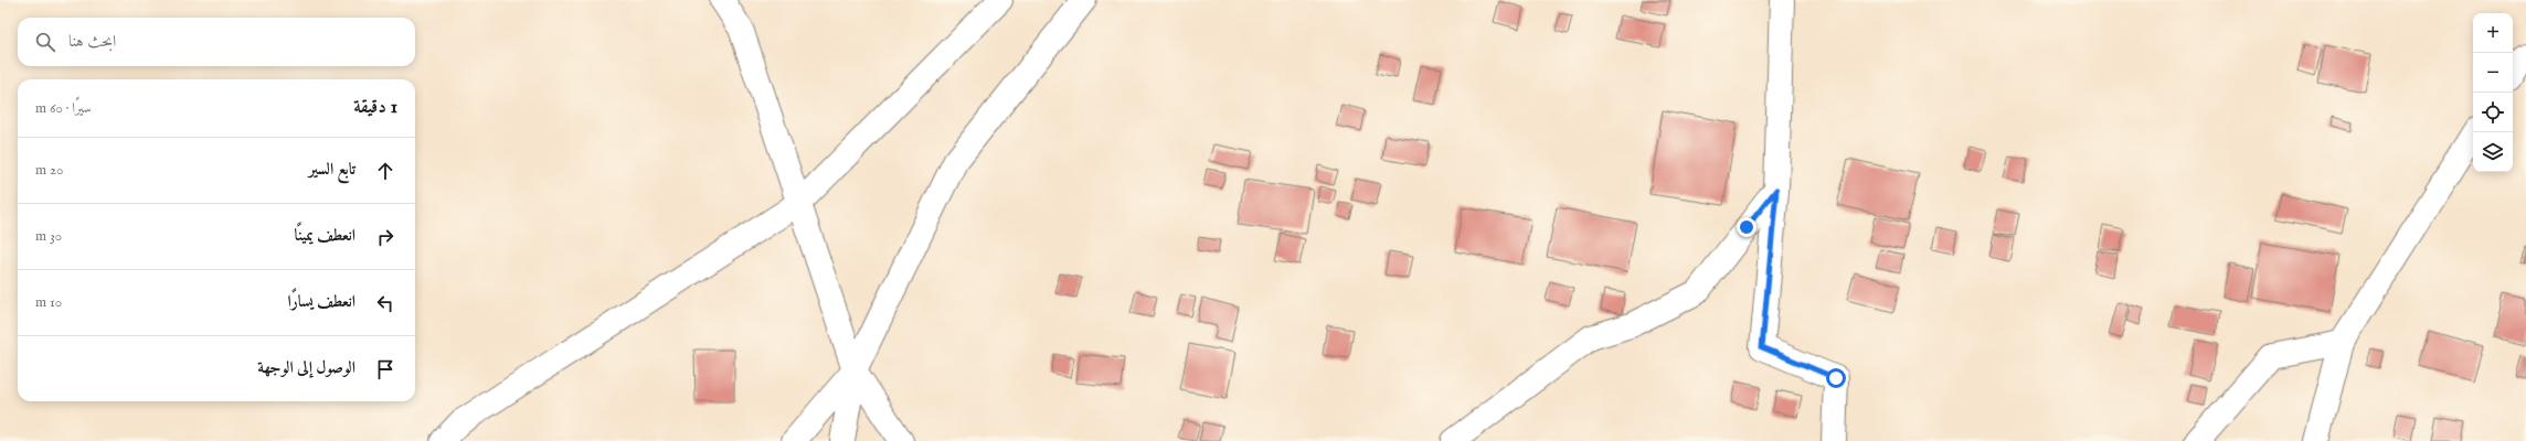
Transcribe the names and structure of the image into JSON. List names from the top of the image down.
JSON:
{
  "page": {
    "map_buttons": ["+", "−"],
    "search": "ابحث هنا",
    "heading": ["1 دقيقة", "سيرًا · 60 m"],
    "list": [
      ["تابع السير", "20 m"],
      ["انعطف يمينًا", "30 m"],
      ["انعطف يسارًا", "10 m"],
      "الوصول إلى الوجهة"
    ]
  }
}
